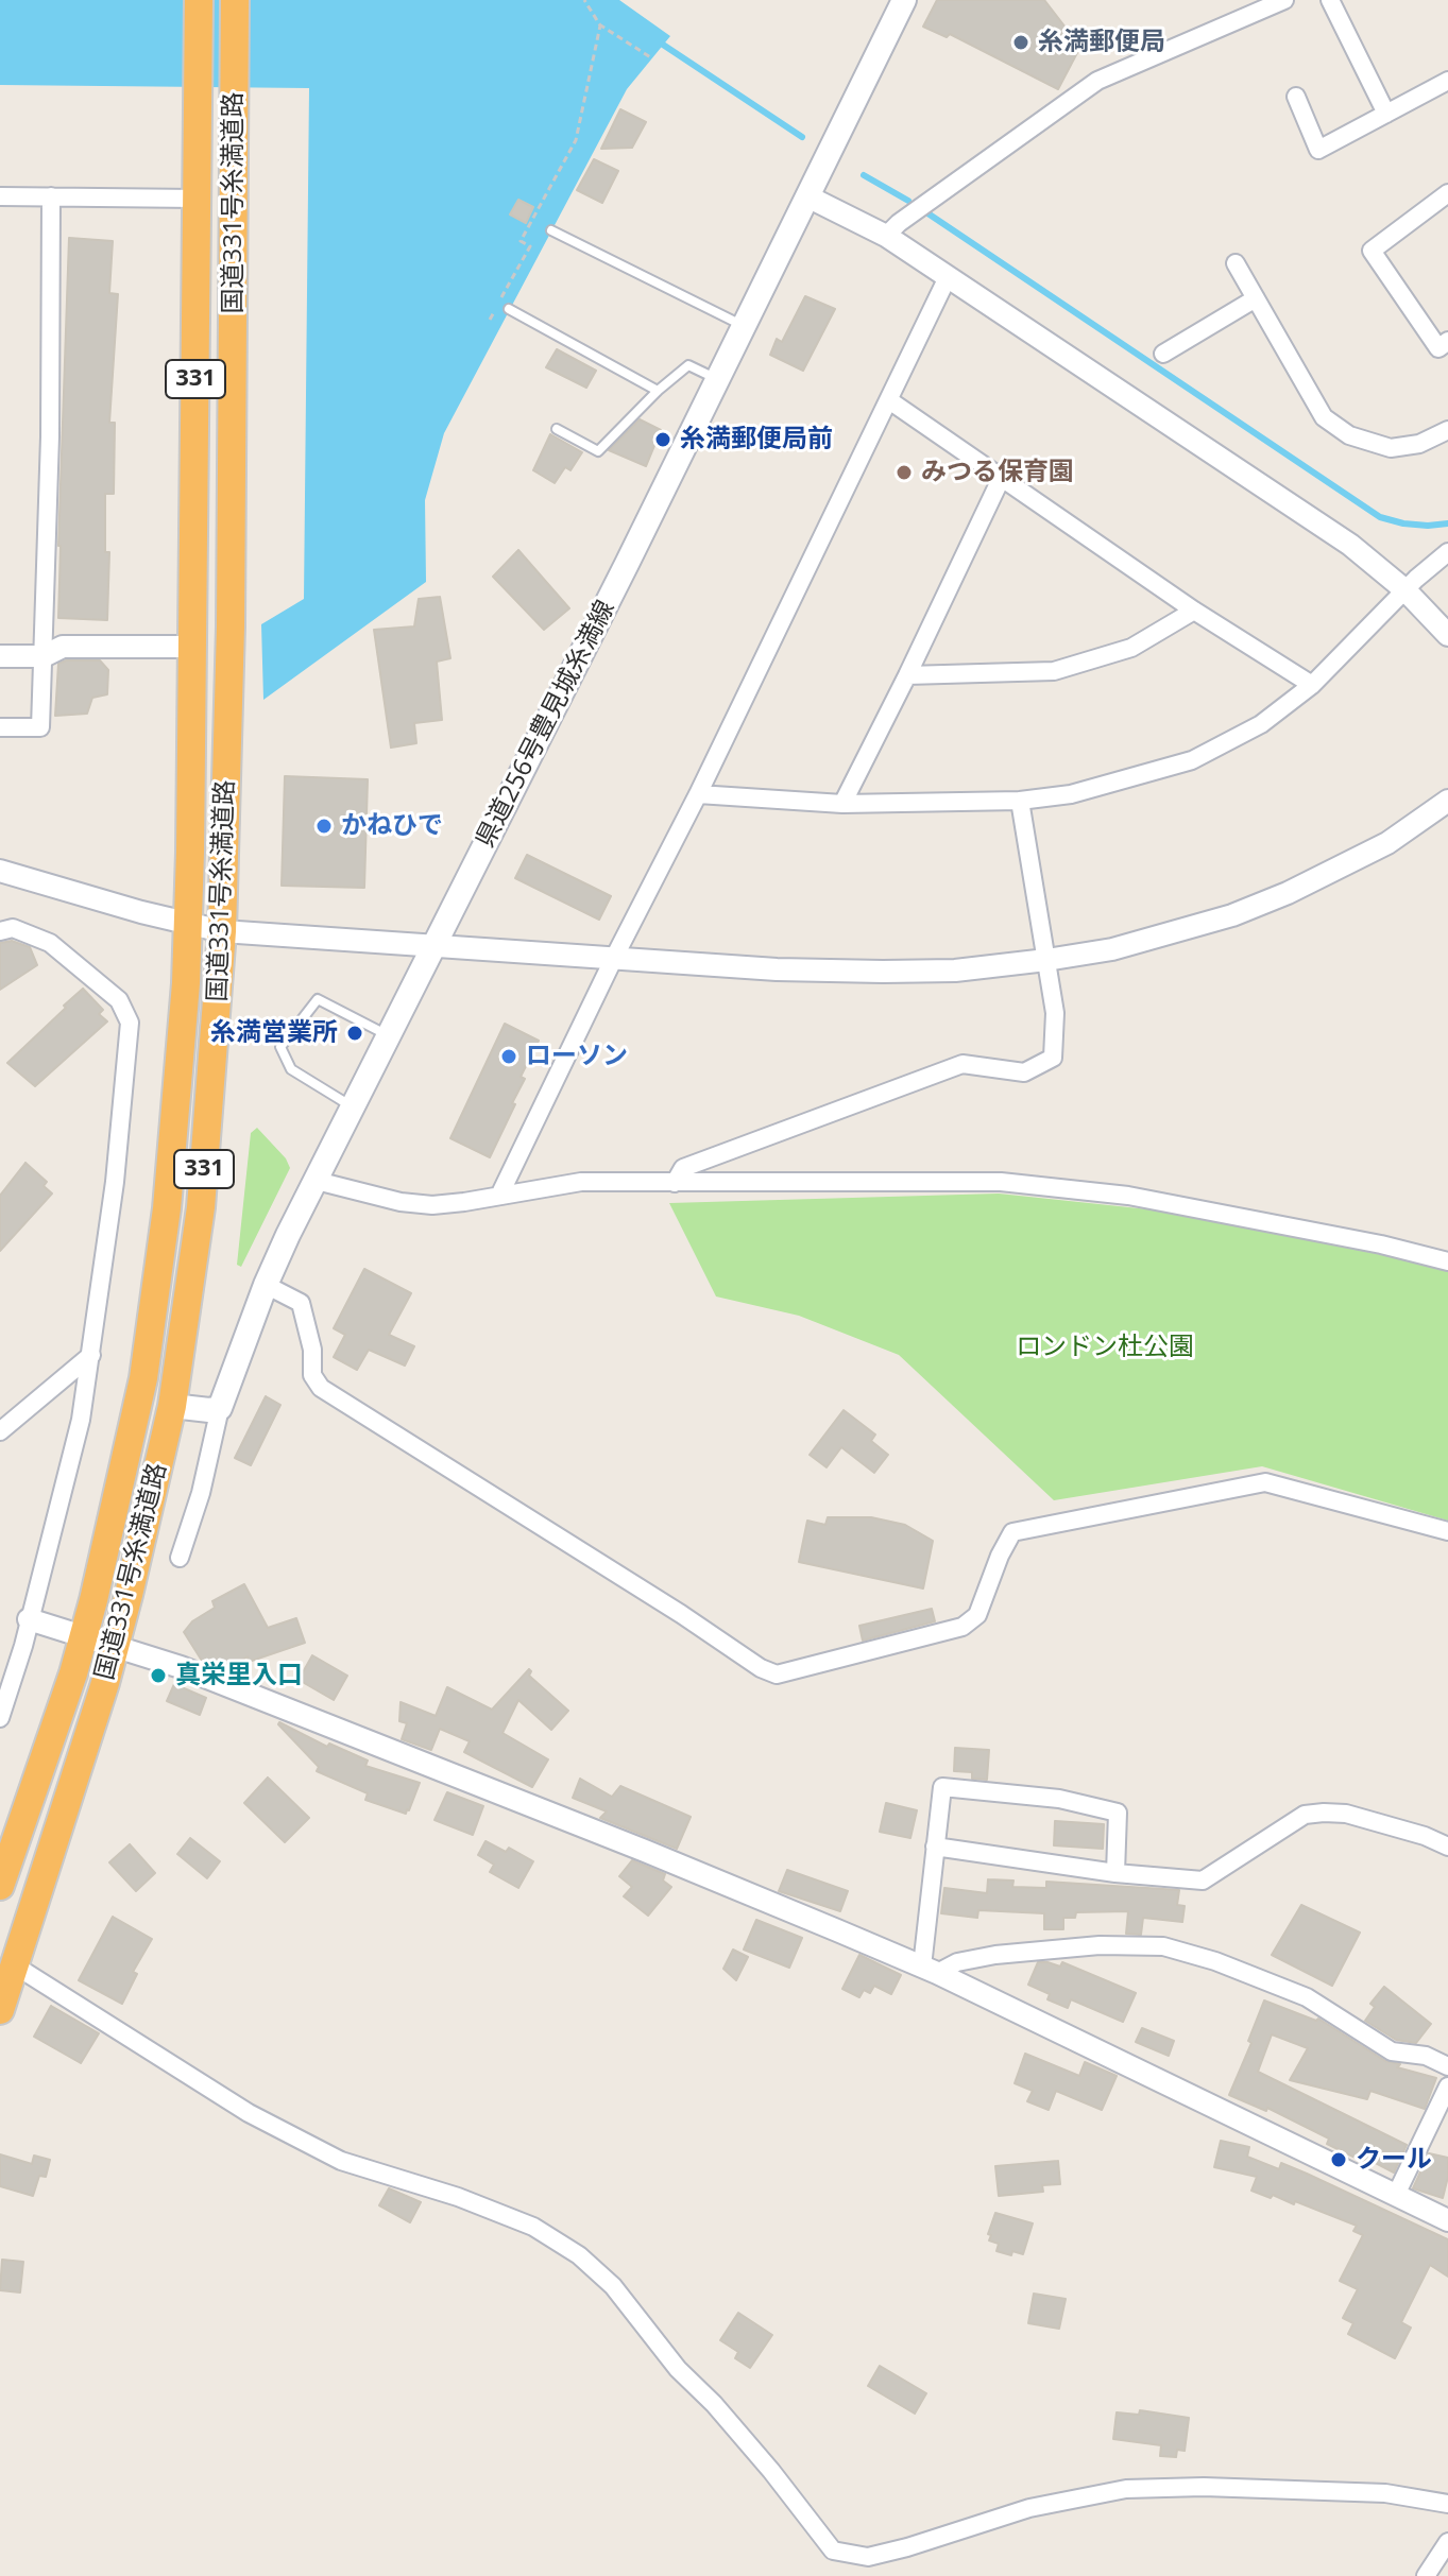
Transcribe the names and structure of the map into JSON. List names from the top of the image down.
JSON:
{
  "streets": {
    "highway": ["国道331号糸満道路", "331"],
    "main road": ["県道256号豊見城糸満線"]
  },
  "parks": ["ロンドン杜公園"],
  "places": [
    "糸満郵便局",
    "糸満郵便局前",
    "みつる保育園",
    "かねひで",
    "糸満営業所",
    "ローソン",
    "真栄里入口",
    "クール"
  ]
}
